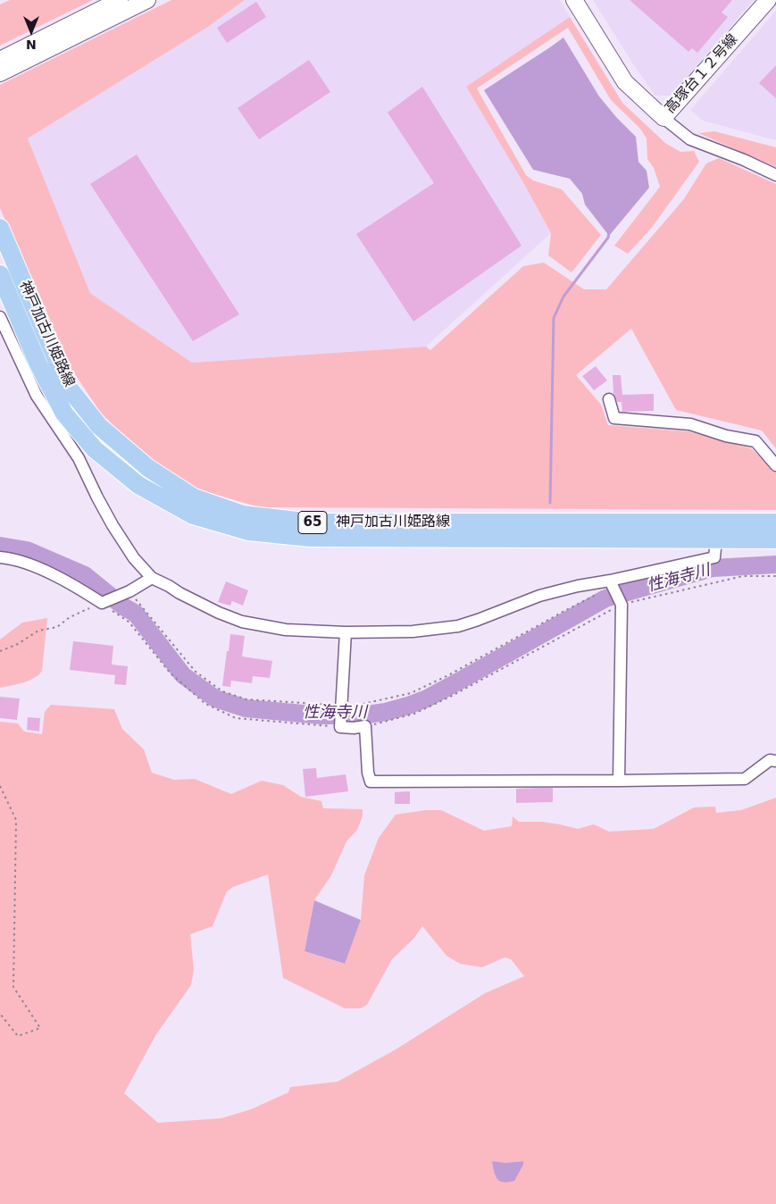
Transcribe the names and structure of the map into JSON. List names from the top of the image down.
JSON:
{
  "streets": {
    "main road": ["神戸加古川姫路線", "65"],
    "street": ["高塚台１２号線"]
  },
  "water": ["性海寺川"],
  "north": "bottom"
}
